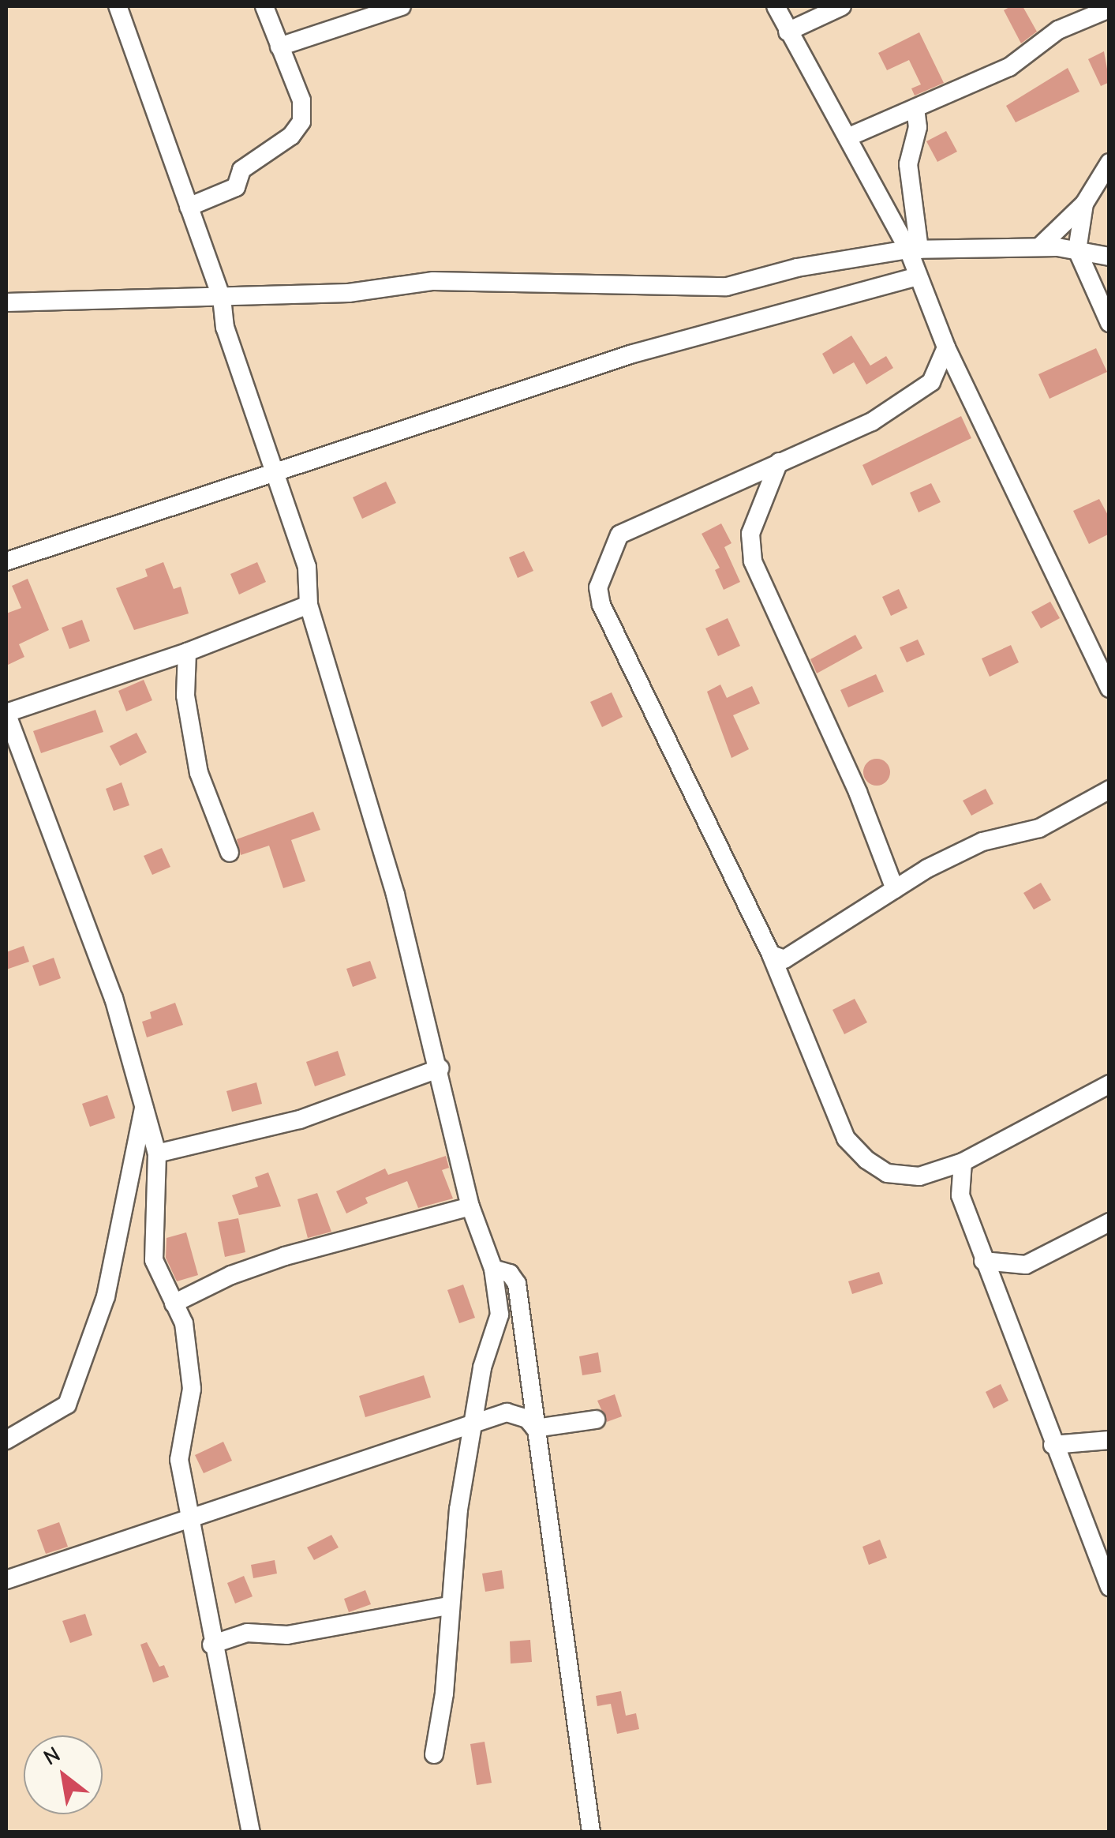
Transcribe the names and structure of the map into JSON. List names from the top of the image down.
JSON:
{
  "north": "top left"
}
